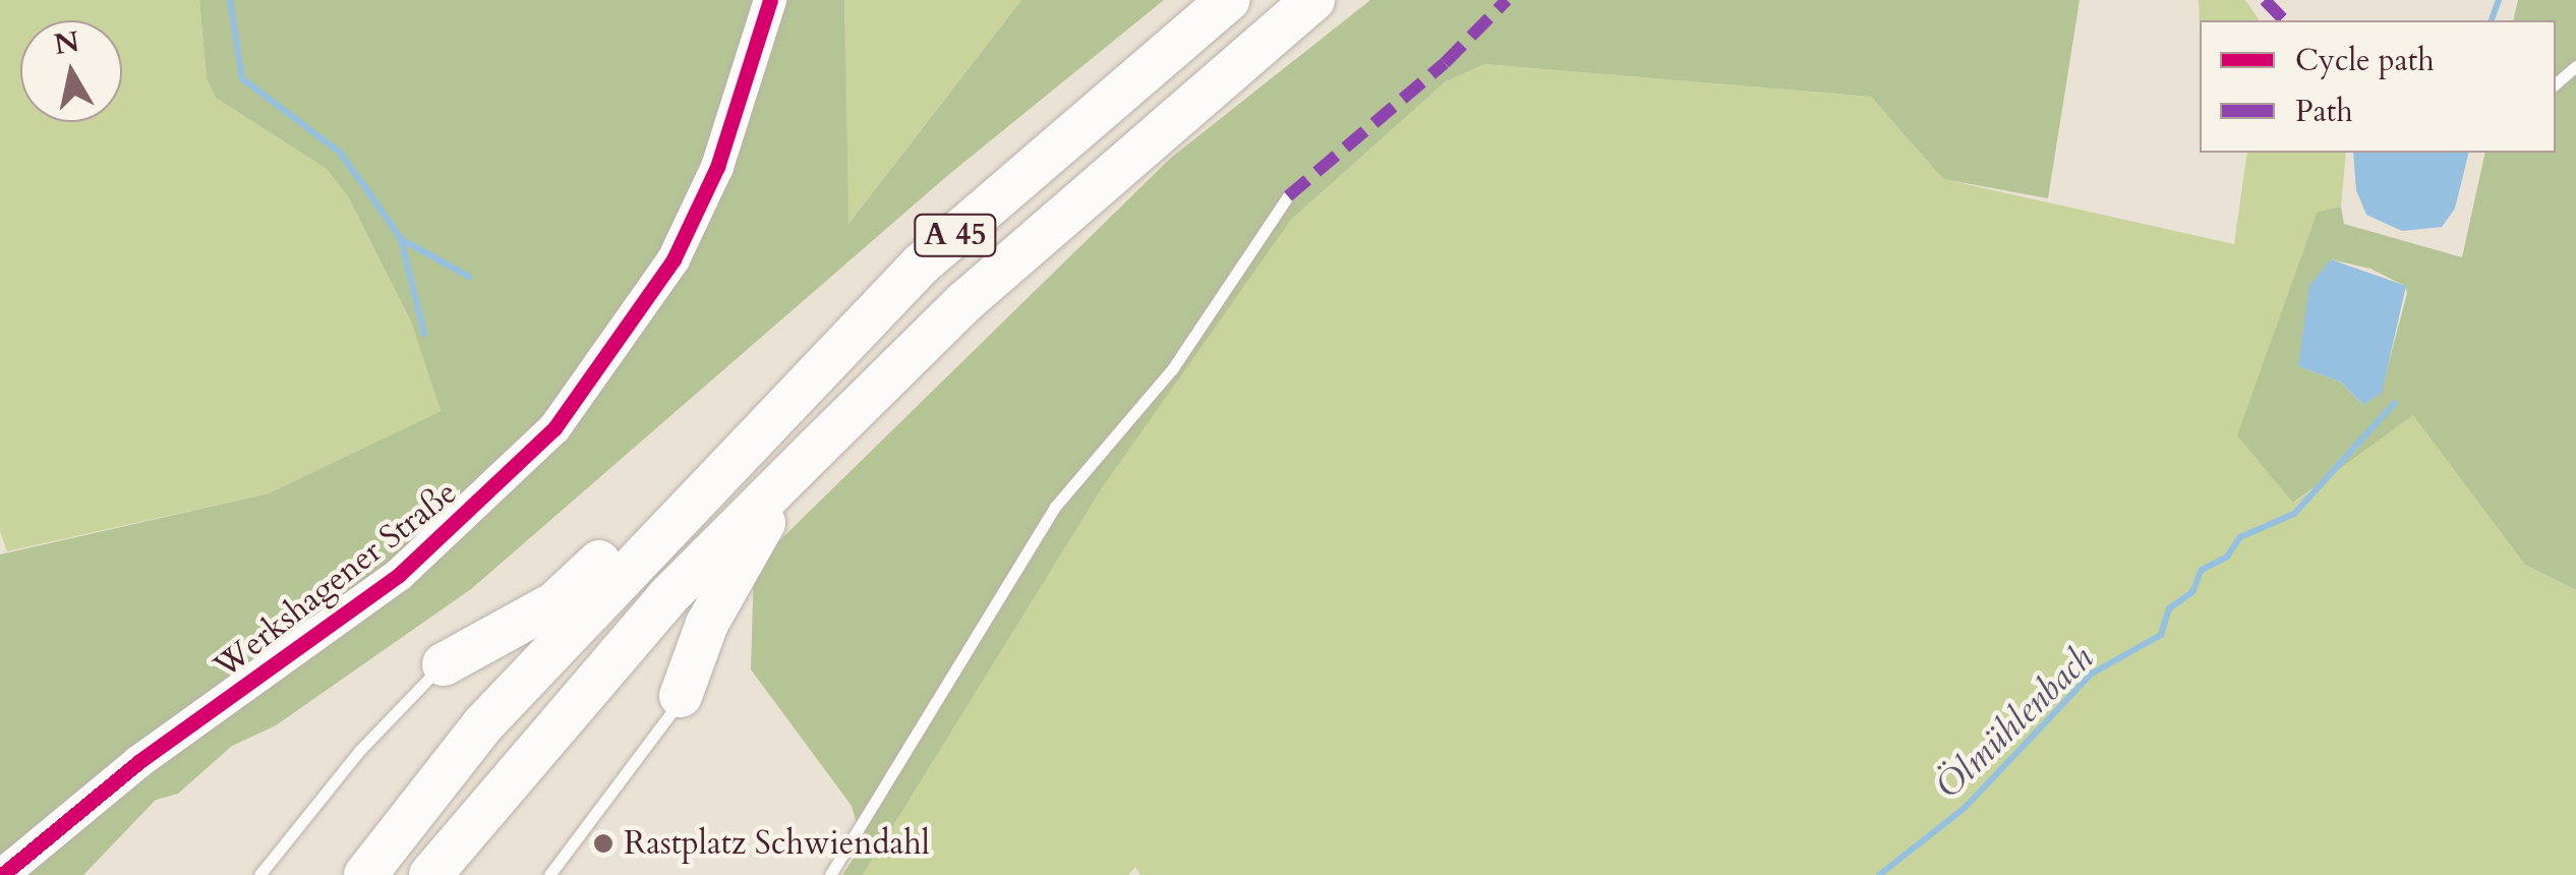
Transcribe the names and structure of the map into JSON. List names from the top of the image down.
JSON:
{
  "streets": {
    "highway": ["A 45"],
    "main road": ["Werkshagener Straße"]
  },
  "water": ["Ölmühlenbach"],
  "places": ["Rastplatz Schwiendahl"],
  "legend": ["Cycle path", "Path"],
  "north": "top"
}
